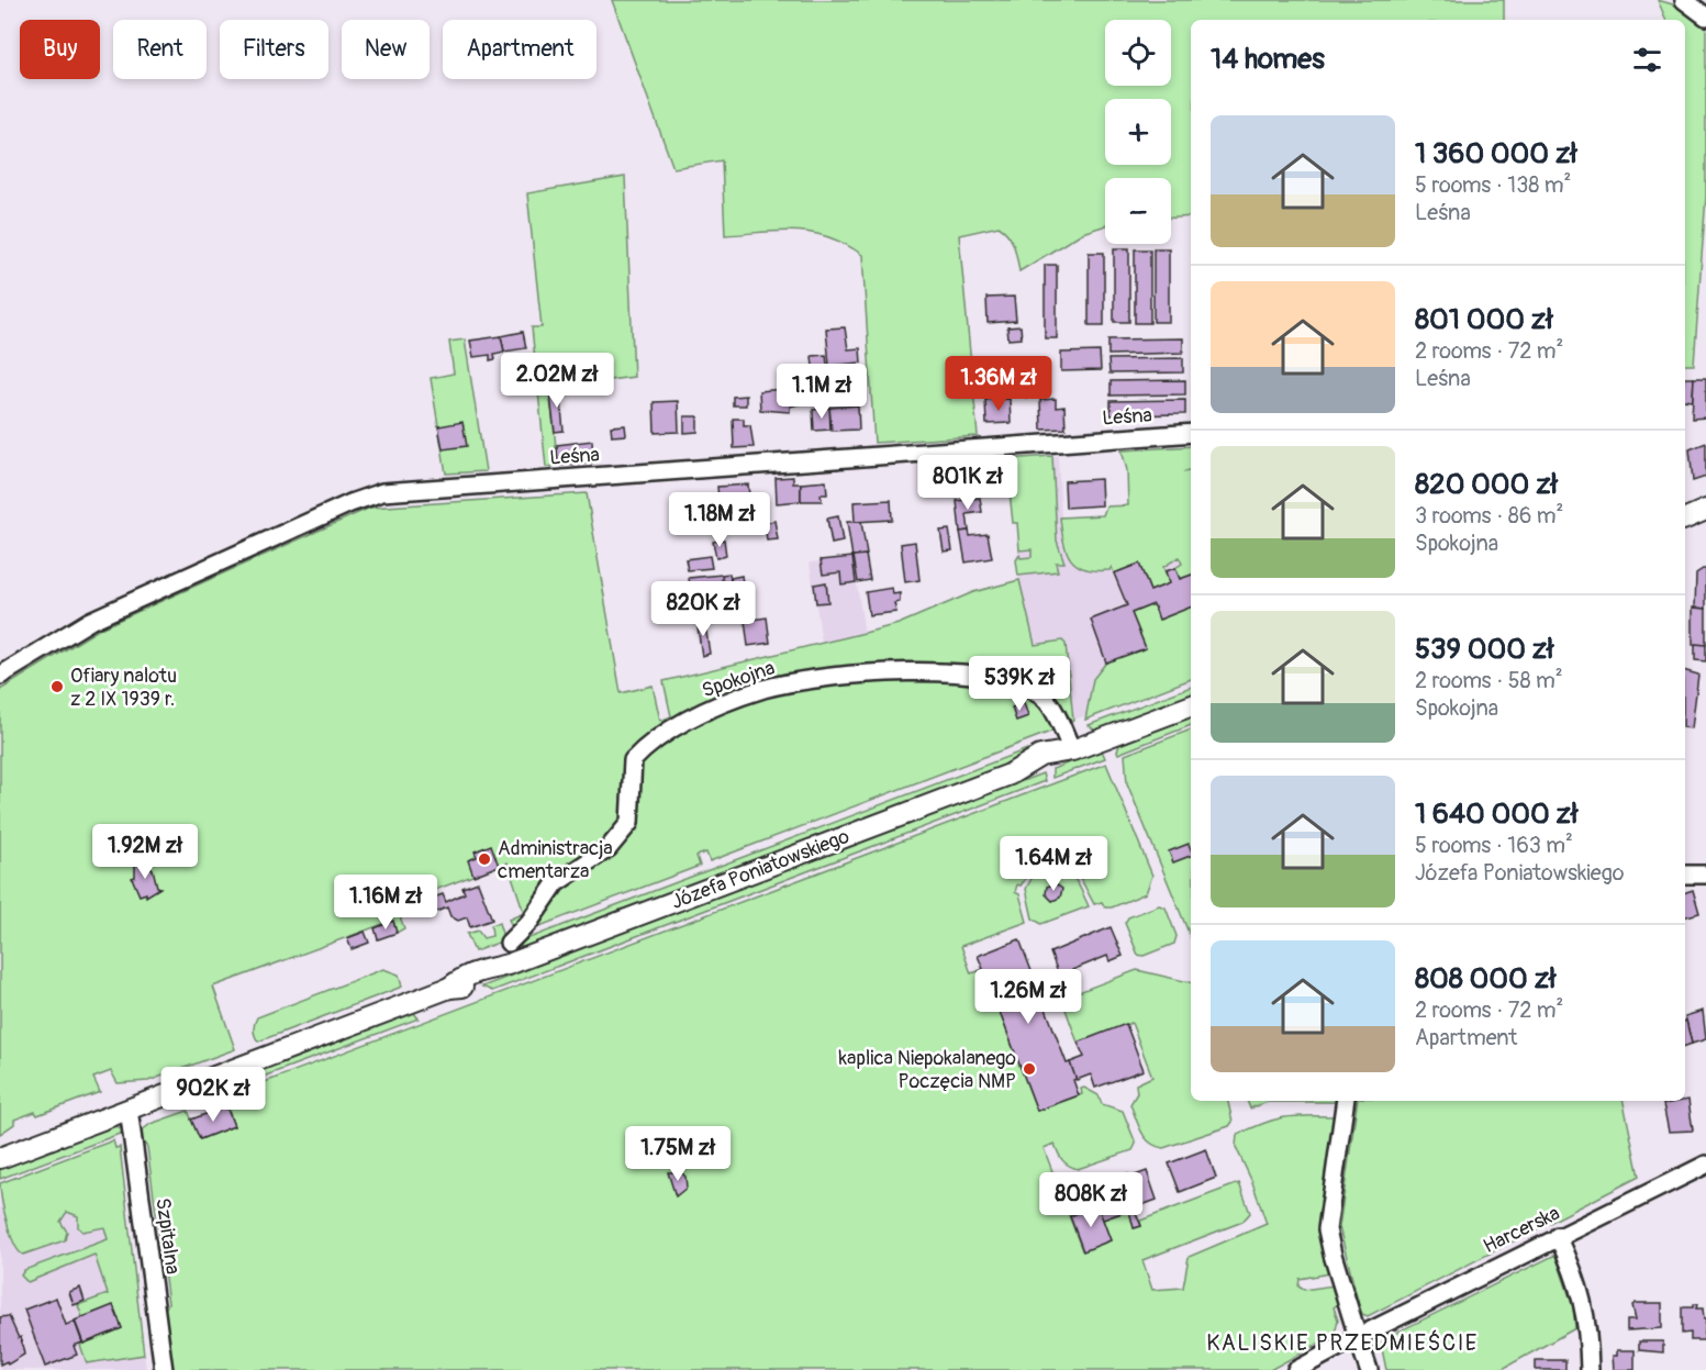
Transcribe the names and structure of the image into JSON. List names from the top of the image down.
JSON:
{
  "streets": {
    "street": [
      "Leśna",
      "Spokojna",
      "Józefa Poniatowskiego",
      "Harcerska",
      "Szpitalna"
    ]
  },
  "crossings": [
    ["Spokojna", "Józefa Poniatowskiego"],
    ["Józefa Poniatowskiego", "Szpitalna"]
  ],
  "districts": ["KALISKIE PRZEDMIEŚCIE"],
  "places": ["Ofiary nalotu z 2 IX 1939 r.", "Administracja cmentarza", "kaplica Niepokalanego Poczęcia NMP"],
  "page": {
    "map_buttons": ["+", "−"],
    "chip": [
      "Buy",
      "Rent",
      "Filters",
      "New",
      "Apartment"
    ],
    "heading": "14 homes",
    "list": [
      {
        "name": "1 360 000 zł",
        "note": "5 rooms · 138 m² · Leśna"
      },
      {
        "name": "801 000 zł",
        "note": "2 rooms · 72 m² · Leśna"
      },
      {
        "name": "820 000 zł",
        "note": "3 rooms · 86 m² · Spokojna"
      },
      {
        "name": "539 000 zł",
        "note": "2 rooms · 58 m² · Spokojna"
      },
      {
        "name": "1 640 000 zł",
        "note": "5 rooms · 163 m² · Józefa Poniatowskiego"
      },
      {
        "name": "808 000 zł",
        "note": "2 rooms · 72 m² · Apartment"
      }
    ],
    "price": [
      "2.02M zł",
      "1.36M zł",
      "1.1M zł",
      "801K zł",
      "1.18M zł",
      "820K zł",
      "539K zł",
      "1.92M zł",
      "1.64M zł",
      "1.16M zł",
      "1.26M zł",
      "902K zł",
      "1.75M zł",
      "808K zł"
    ]
  }
}
